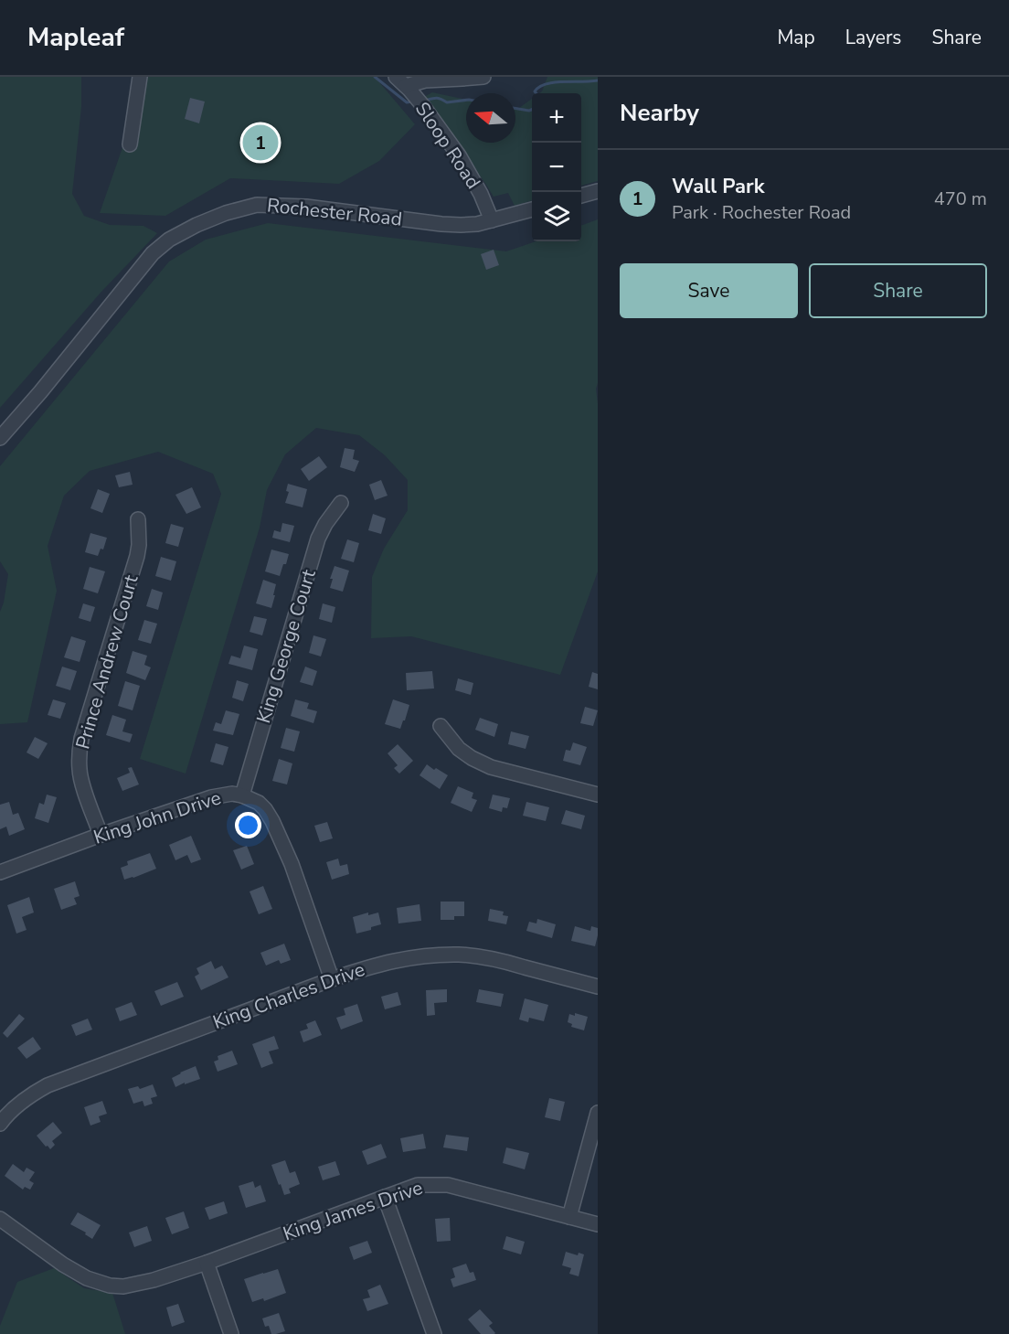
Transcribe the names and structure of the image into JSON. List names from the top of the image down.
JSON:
{
  "streets": {
    "street": [
      "Sloop Road",
      "Rochester Road",
      "King George Court",
      "Prince Andrew Court",
      "King John Drive",
      "King Charles Drive",
      "King James Drive"
    ]
  },
  "crossings": [
    ["Sloop Road", "Rochester Road"],
    ["King George Court", "King John Drive"],
    ["Prince Andrew Court", "King John Drive"],
    ["King John Drive", "King Charles Drive"]
  ],
  "north": "left",
  "page": {
    "header": "Mapleaf",
    "nav": ["Map", "Layers", "Share"],
    "heading": "Nearby",
    "map_buttons": ["+", "−"],
    "pins": "1",
    "list": [
      {
        "mark": "1",
        "name": "Wall Park",
        "note": "Park · Rochester Road",
        "value": "470 m"
      }
    ],
    "buttons": ["Save", "Share"]
  }
}
